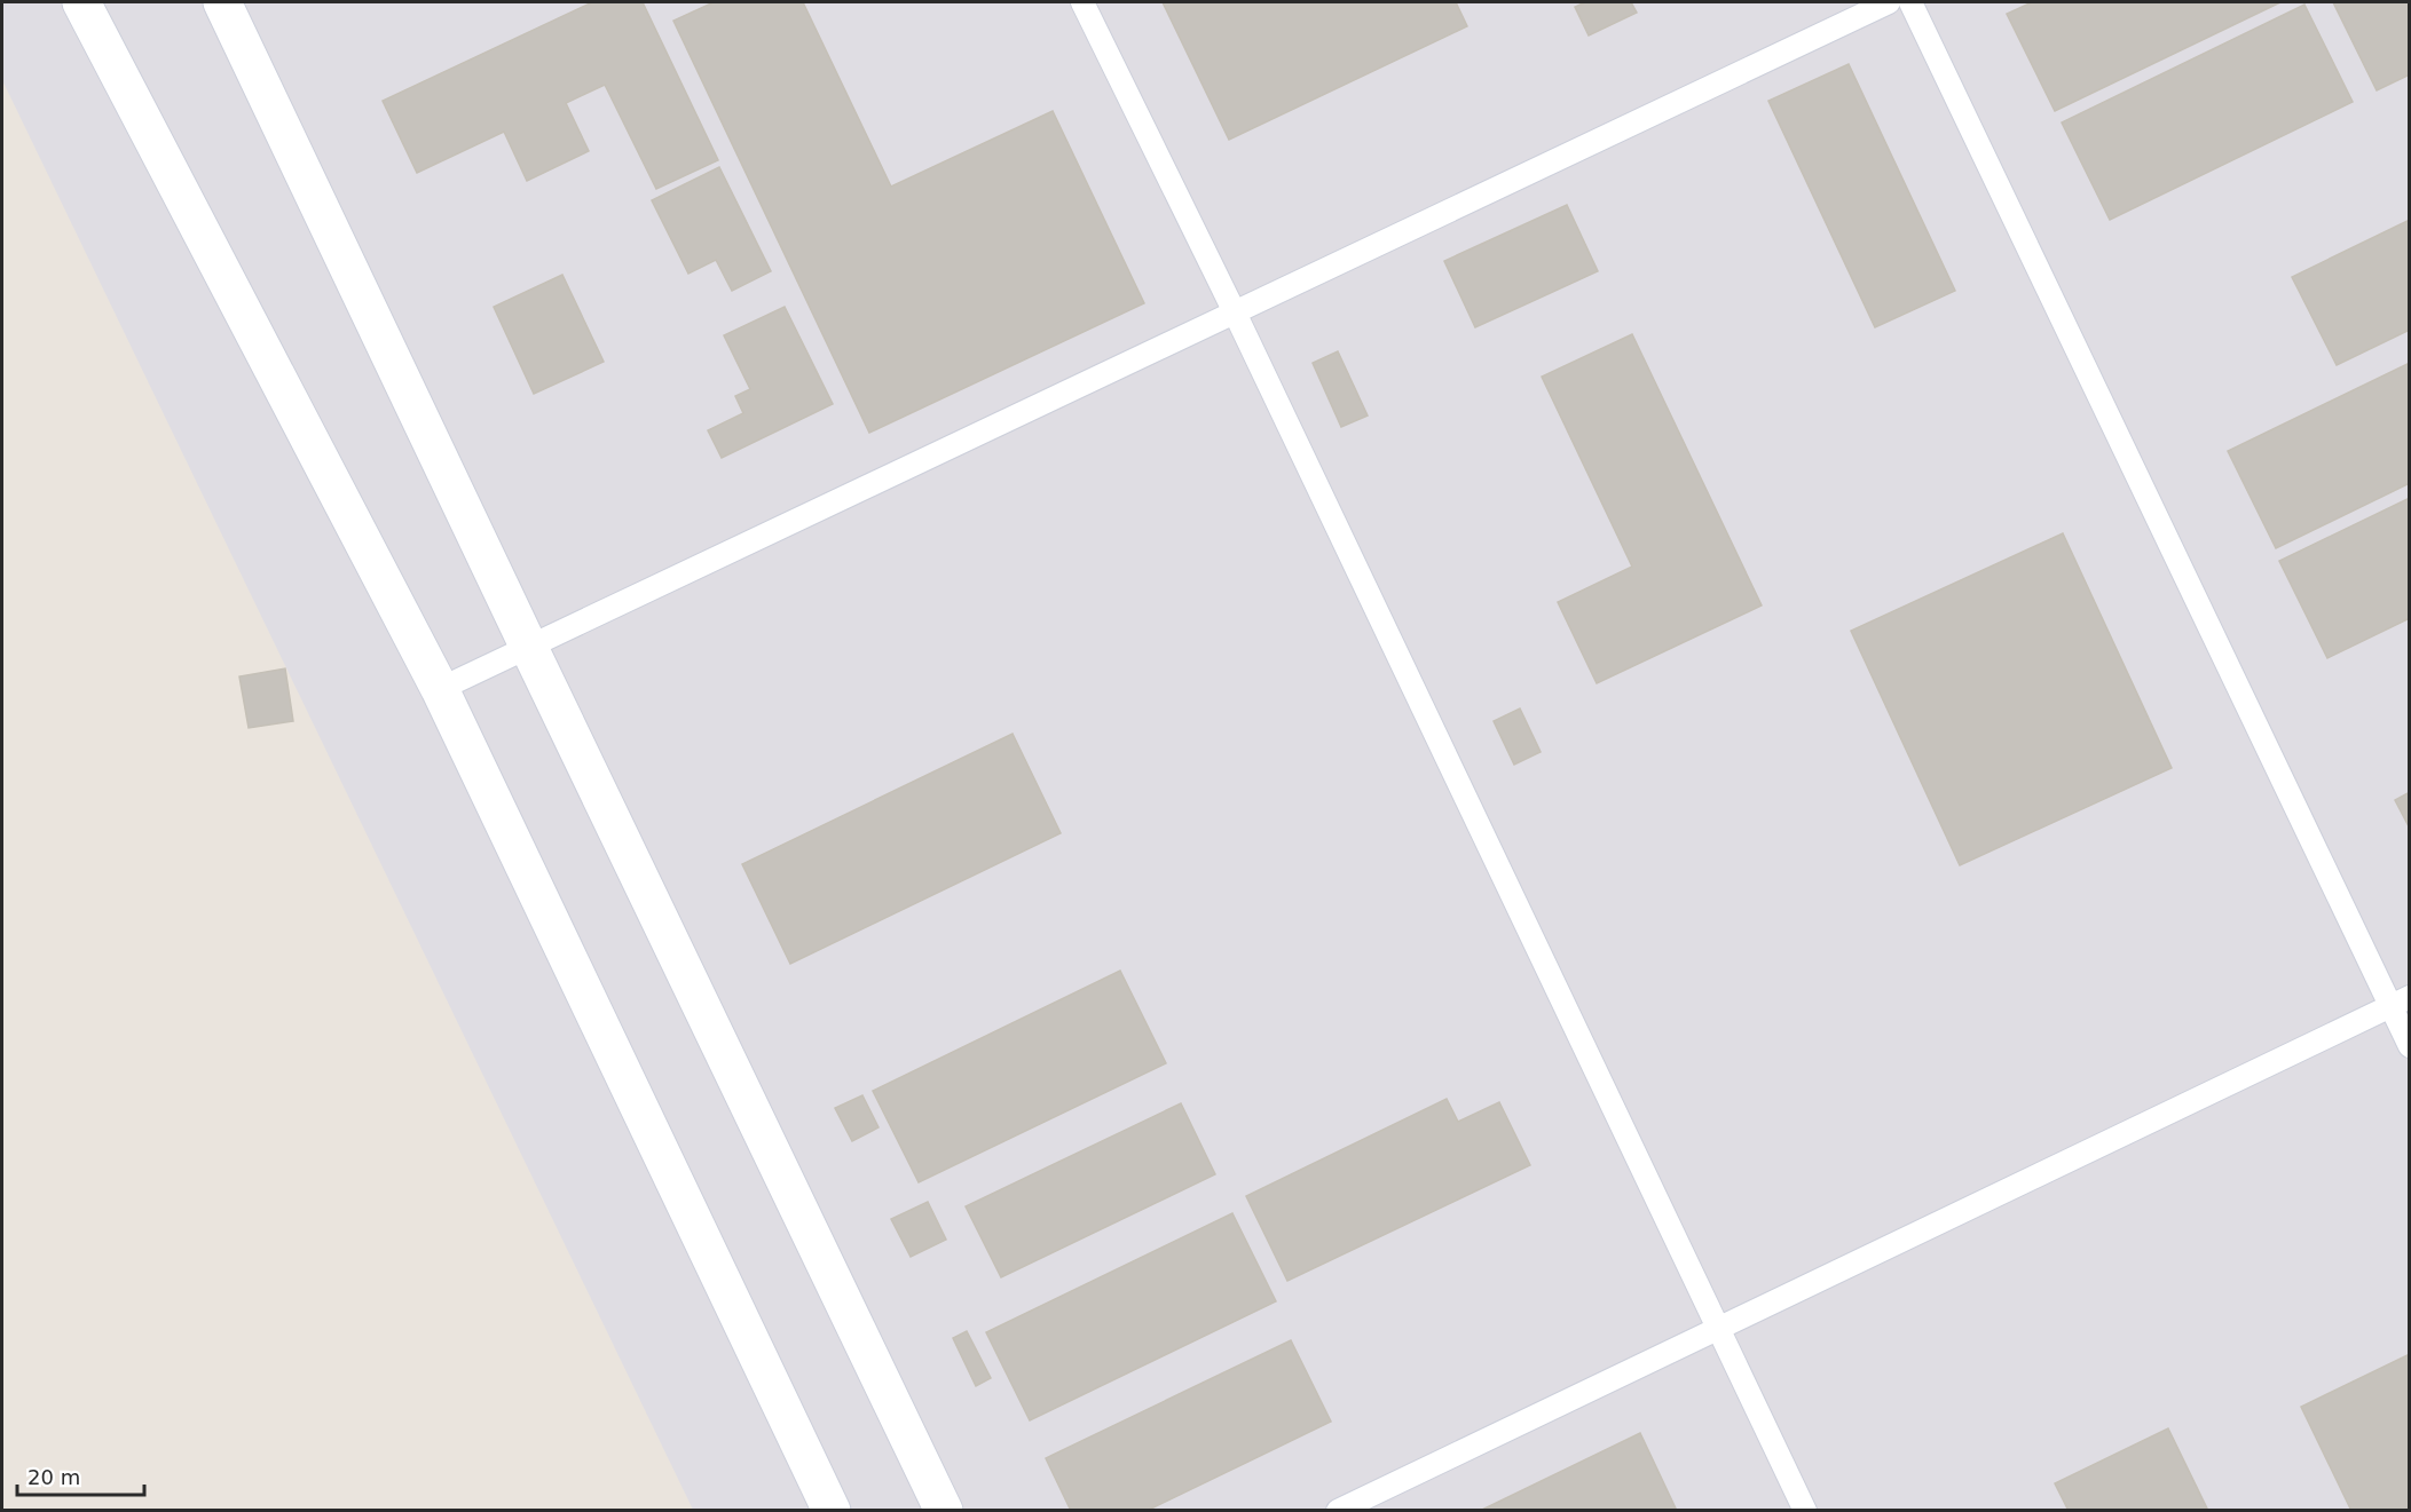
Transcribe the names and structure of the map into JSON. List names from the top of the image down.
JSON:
{
  "scale_bar": "20 m"
}
